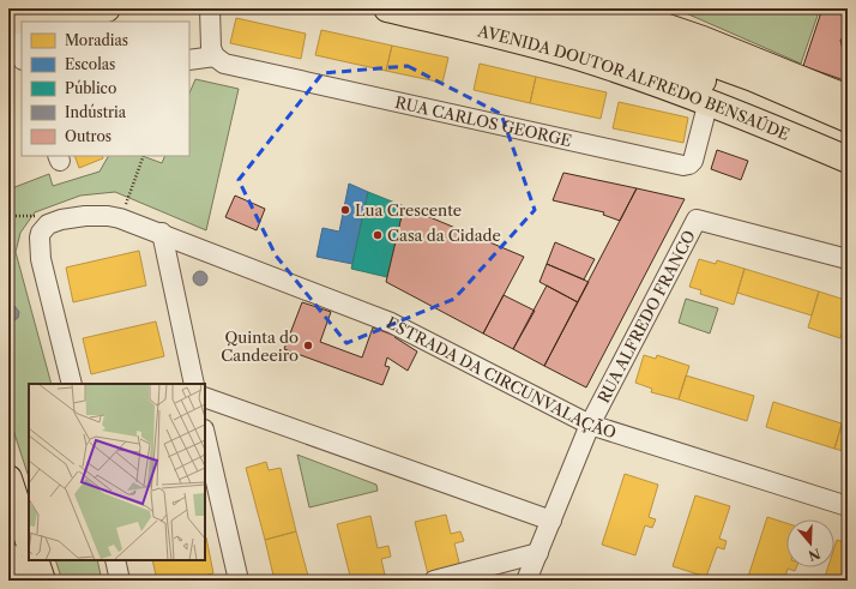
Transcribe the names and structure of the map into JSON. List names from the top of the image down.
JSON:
{
  "streets": {
    "highway": ["AVENIDA DOUTOR ALFREDO BENSAÚDE"],
    "street": ["RUA CARLOS GEORGE", "RUA ALFREDO FRANCO", "ESTRADA DA CIRCUNVALAÇÃO"]
  },
  "crossings": [
    ["AVENIDA DOUTOR ALFREDO BENSAÚDE", "RUA CARLOS GEORGE"],
    ["RUA ALFREDO FRANCO", "ESTRADA DA CIRCUNVALAÇÃO"]
  ],
  "places": ["Lua Crescente", "Casa da Cidade", "Quinta do Candeeiro"],
  "legend": [
    "Moradias",
    "Escolas",
    "Público",
    "Indústria",
    "Outros"
  ],
  "north": "bottom"
}
